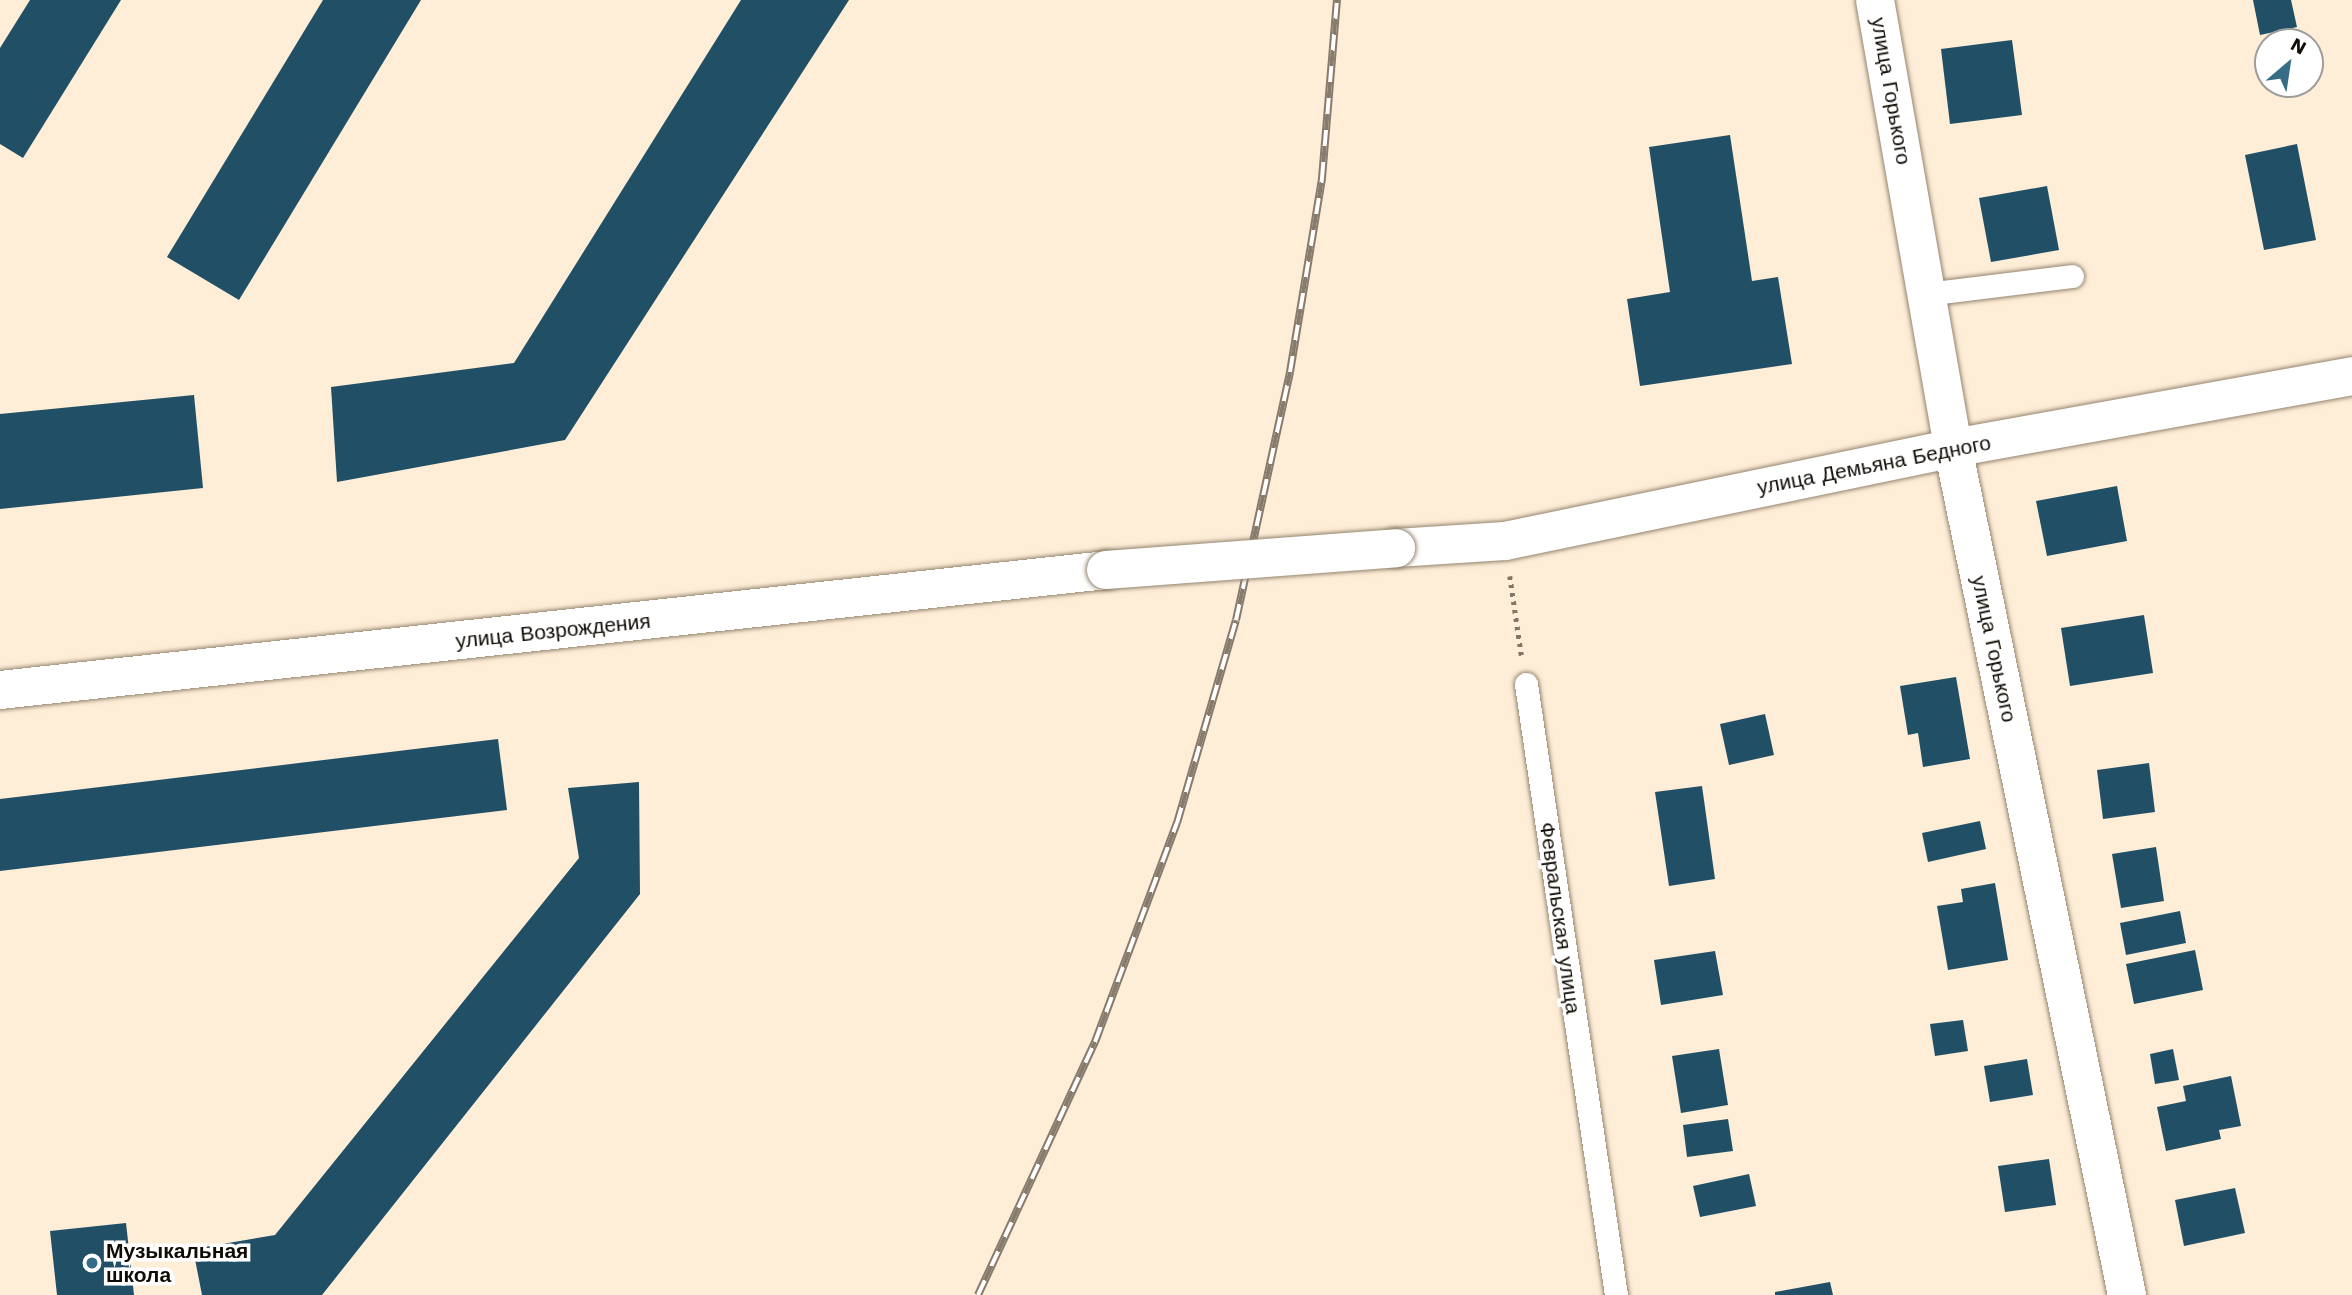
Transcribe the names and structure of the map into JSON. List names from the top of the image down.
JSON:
{
  "streets": {
    "main road": ["улица Горького", "улица Демьяна Бедного", "улица Возрождения"],
    "lane": ["Февральская улица"]
  },
  "crossings": [
    ["улица Горького", "улица Демьяна Бедного"],
    ["улица Демьяна Бедного", "улица Возрождения"]
  ],
  "places": ["Музыкальная школа"],
  "north": "top right"
}
